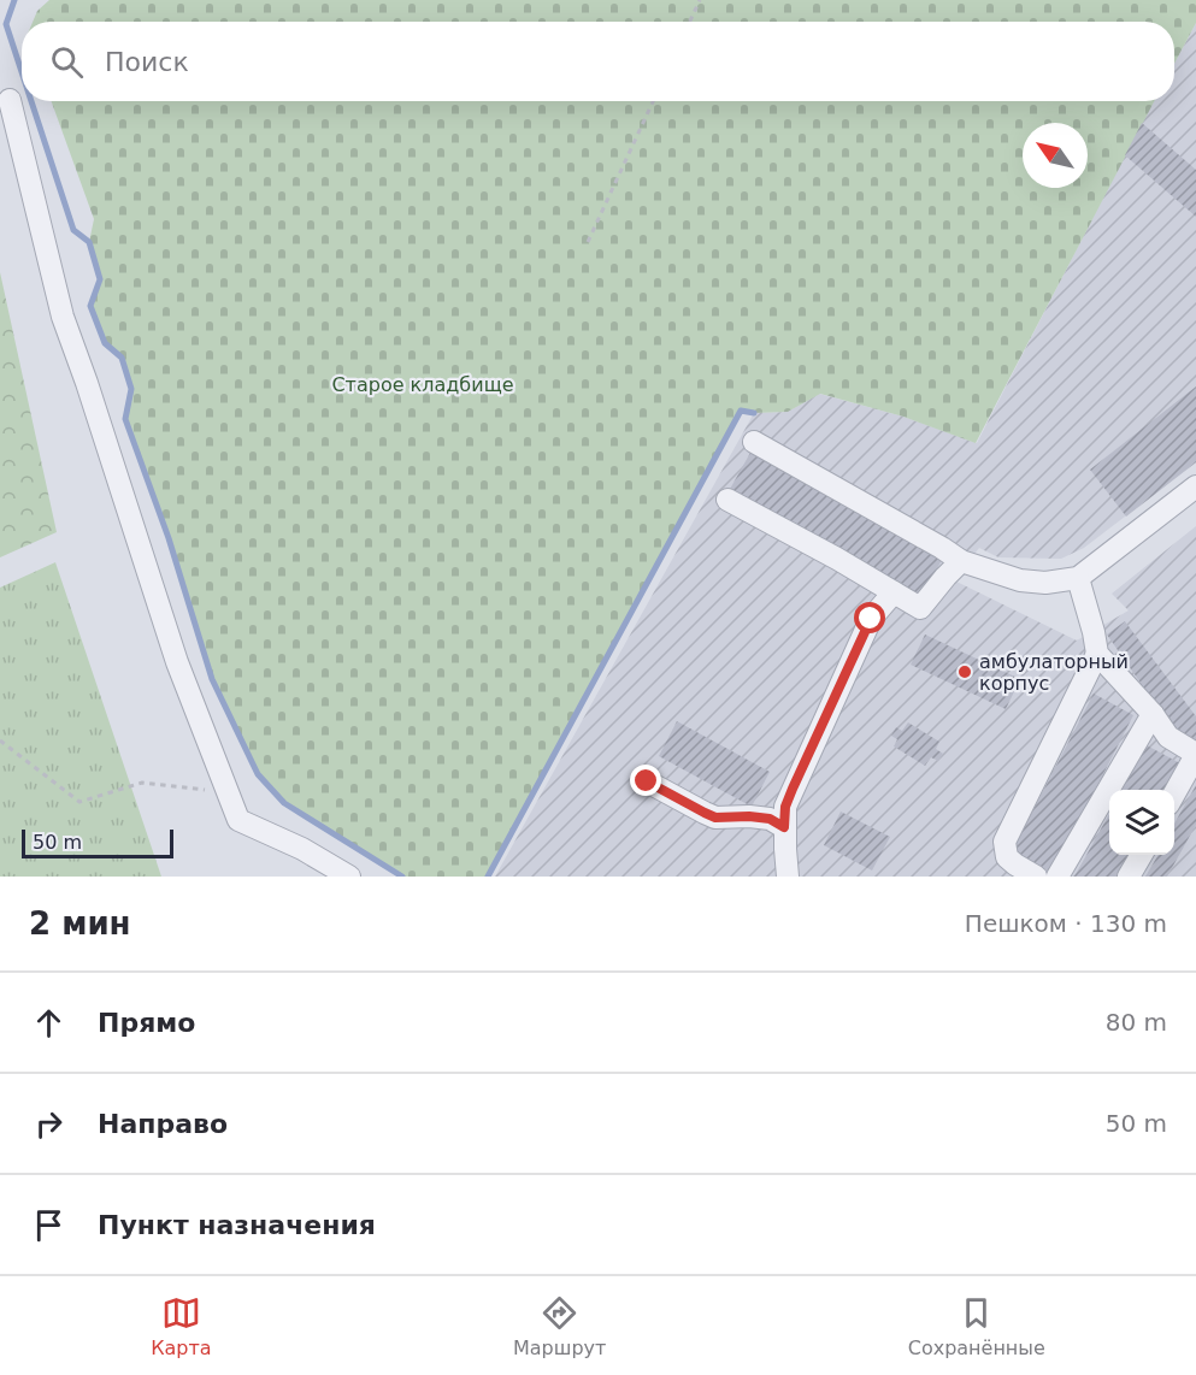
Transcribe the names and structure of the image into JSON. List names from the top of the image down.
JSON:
{
  "parks": ["Старое кладбище"],
  "places": ["амбулаторный корпус"],
  "scale_bar": "50 m",
  "north": "top left",
  "page": {
    "search": "Поиск",
    "scale": "50 m",
    "heading": ["2 мин", "Пешком · 130 m"],
    "list": [
      ["Прямо", "80 m"],
      ["Направо", "50 m"],
      "Пункт назначения"
    ],
    "nav": ["Карта", "Маршрут", "Сохранённые"]
  }
}
